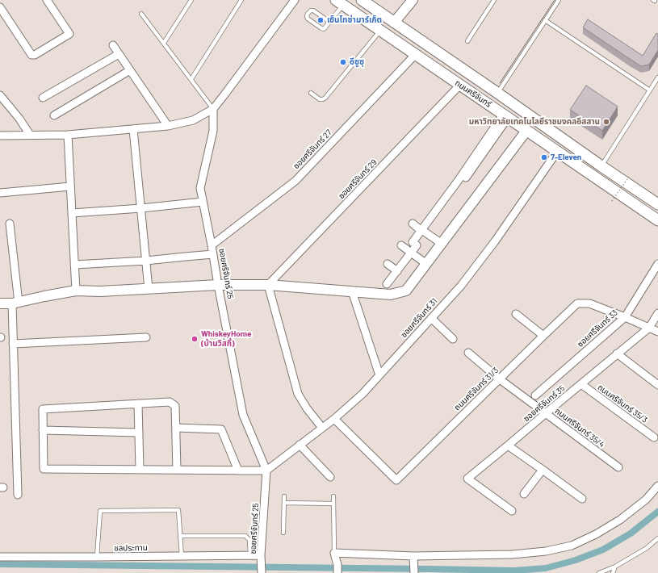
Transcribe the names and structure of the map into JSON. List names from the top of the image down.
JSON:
{
  "streets": {
    "main road": ["ถนนศรีจันทร์"],
    "street": [
      "ซอยศรีจันทร์ 27",
      "ซอยศรีจันทร์ 29",
      "ซอยศรีจันทร์ 25",
      "ซอยศรีจันทร์ 31",
      "ซอยศรีจันทร์ 33",
      "ถนนศรีจันทร์ 31/3",
      "ซอยศรีจันทร์ 35",
      "ถนนศรีจันทร์ 35/3",
      "ถนนศรีจันทร์ 35/4",
      "ชลประทาน"
    ]
  },
  "crossings": [
    ["ถนนศรีจันทร์", "ซอยศรีจันทร์ 27"],
    ["ถนนศรีจันทร์", "ซอยศรีจันทร์ 29"],
    ["ถนนศรีจันทร์", "ซอยศรีจันทร์ 31"],
    ["ซอยศรีจันทร์ 27", "ซอยศรีจันทร์ 25"],
    ["ซอยศรีจันทร์ 25", "ซอยศรีจันทร์ 31"],
    ["ซอยศรีจันทร์ 25", "ชลประทาน"],
    ["ซอยศรีจันทร์ 31", "ถนนศรีจันทร์ 31/3"],
    ["ซอยศรีจันทร์ 33", "ถนนศรีจันทร์ 31/3"],
    ["ถนนศรีจันทร์ 31/3", "ซอยศรีจันทร์ 35"],
    ["ถนนศรีจันทร์ 31/3", "ถนนศรีจันทร์ 35/4"],
    ["ซอยศรีจันทร์ 35", "ถนนศรีจันทร์ 35/3"],
    ["ซอยศรีจันทร์ 35", "ถนนศรีจันทร์ 35/4"]
  ],
  "places": [
    "เซ็นโทซ่ามาร์เก็ต",
    "อีซูซุ",
    "มหาวิทยาลัยเทคโนโลยีราชมงคลอีสสาน",
    "7-Eleven",
    "WhiskeyHome (บ้านวิสกี้)"
  ]
}
